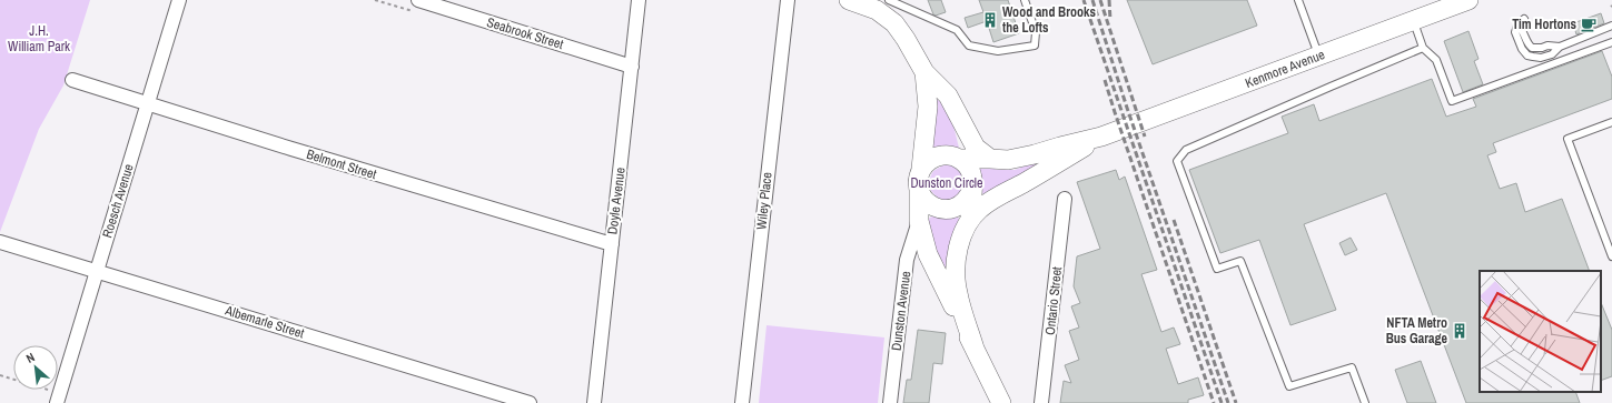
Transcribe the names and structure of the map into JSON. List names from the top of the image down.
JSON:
{
  "streets": {
    "street": [
      "Seabrook Street",
      "Kenmore Avenue",
      "Belmont Street",
      "Roesch Avenue",
      "Doyle Avenue",
      "Wiley Place",
      "Ontario Street",
      "Dunston Avenue",
      "Albemarle Street"
    ]
  },
  "crossings": [
    ["Seabrook Street", "Doyle Avenue"],
    ["Belmont Street", "Roesch Avenue"],
    ["Belmont Street", "Doyle Avenue"],
    ["Roesch Avenue", "Albemarle Street"]
  ],
  "parks": ["J.H. William Park", "Dunston Circle"],
  "places": {
    "building": ["Wood and Brooks the Lofts", "NFTA Metro Bus Garage"],
    "cafe": ["Tim Hortons"]
  },
  "north": "top left"
}
